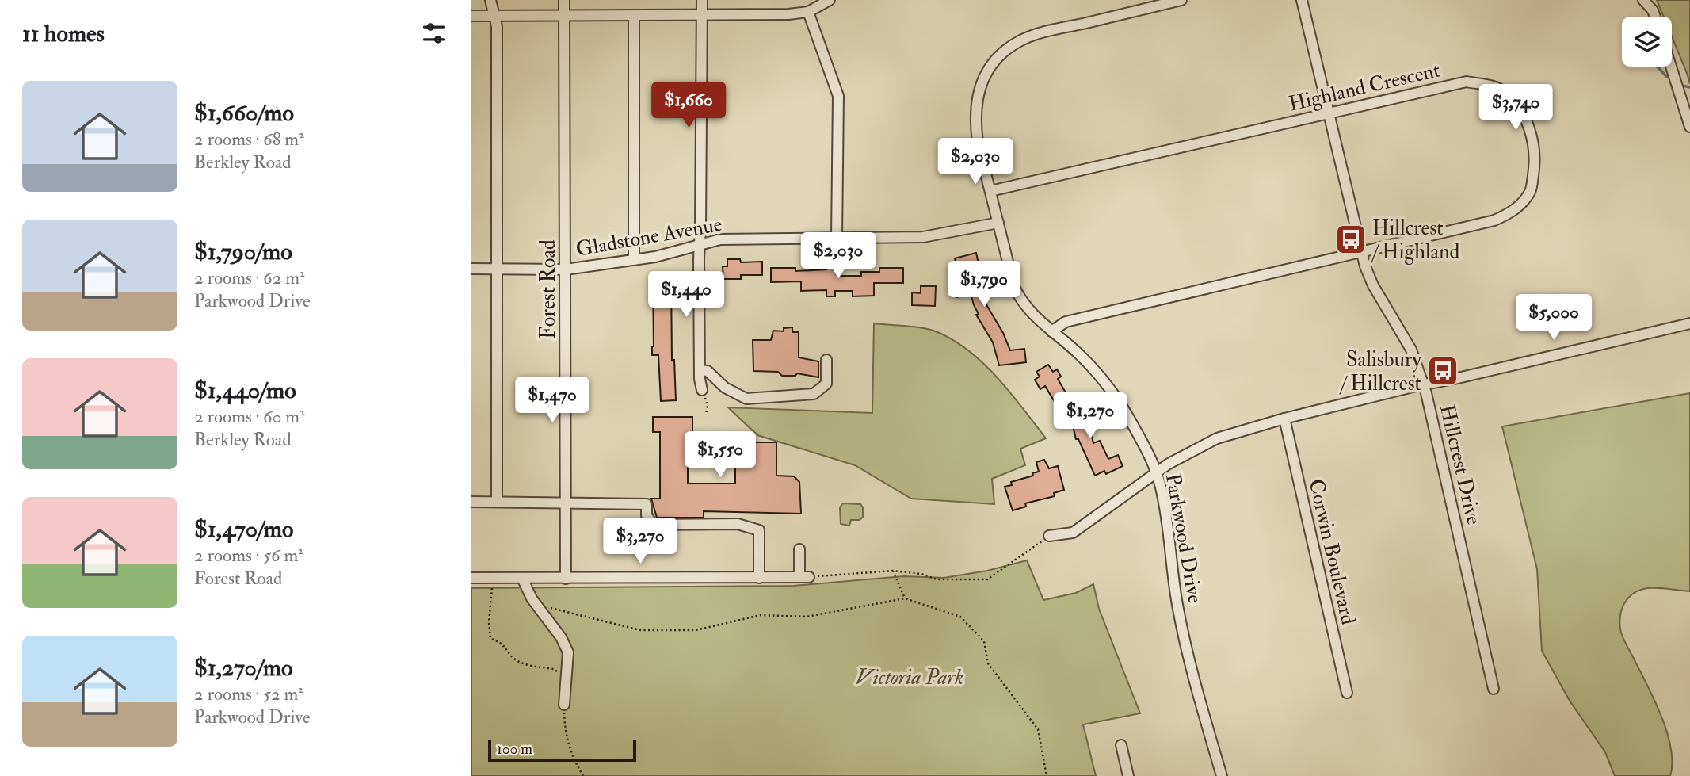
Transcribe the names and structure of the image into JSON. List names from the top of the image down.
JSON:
{
  "streets": {
    "street": [
      "Highland Crescent",
      "Gladstone Avenue",
      "Forest Road",
      "Hillcrest Drive",
      "Parkwood Drive",
      "Corwin Boulevard"
    ]
  },
  "crossings": [
    ["Highland Crescent", "Hillcrest Drive"],
    ["Highland Crescent", "Parkwood Drive"],
    ["Gladstone Avenue", "Forest Road"],
    ["Gladstone Avenue", "Parkwood Drive"]
  ],
  "parks": ["Victoria Park"],
  "places": {
    "bus stop": ["Hillcrest / Highland", "Salisbury / Hillcrest"]
  },
  "scale_bar": "100 m",
  "page": {
    "heading": "11 homes",
    "list": [
      {
        "name": "$1,660/mo",
        "note": "2 rooms · 68 m² · Berkley Road"
      },
      {
        "name": "$1,790/mo",
        "note": "2 rooms · 62 m² · Parkwood Drive"
      },
      {
        "name": "$1,440/mo",
        "note": "2 rooms · 60 m² · Berkley Road"
      },
      {
        "name": "$1,470/mo",
        "note": "2 rooms · 56 m² · Forest Road"
      },
      {
        "name": "$1,270/mo",
        "note": "2 rooms · 52 m² · Parkwood Drive"
      }
    ],
    "price": [
      "$1,660",
      "$3,740",
      "$2,030",
      "$2,030",
      "$1,790",
      "$1,440",
      "$5,000",
      "$1,470",
      "$1,270",
      "$1,550",
      "$3,270"
    ],
    "scale": "100 m"
  }
}
